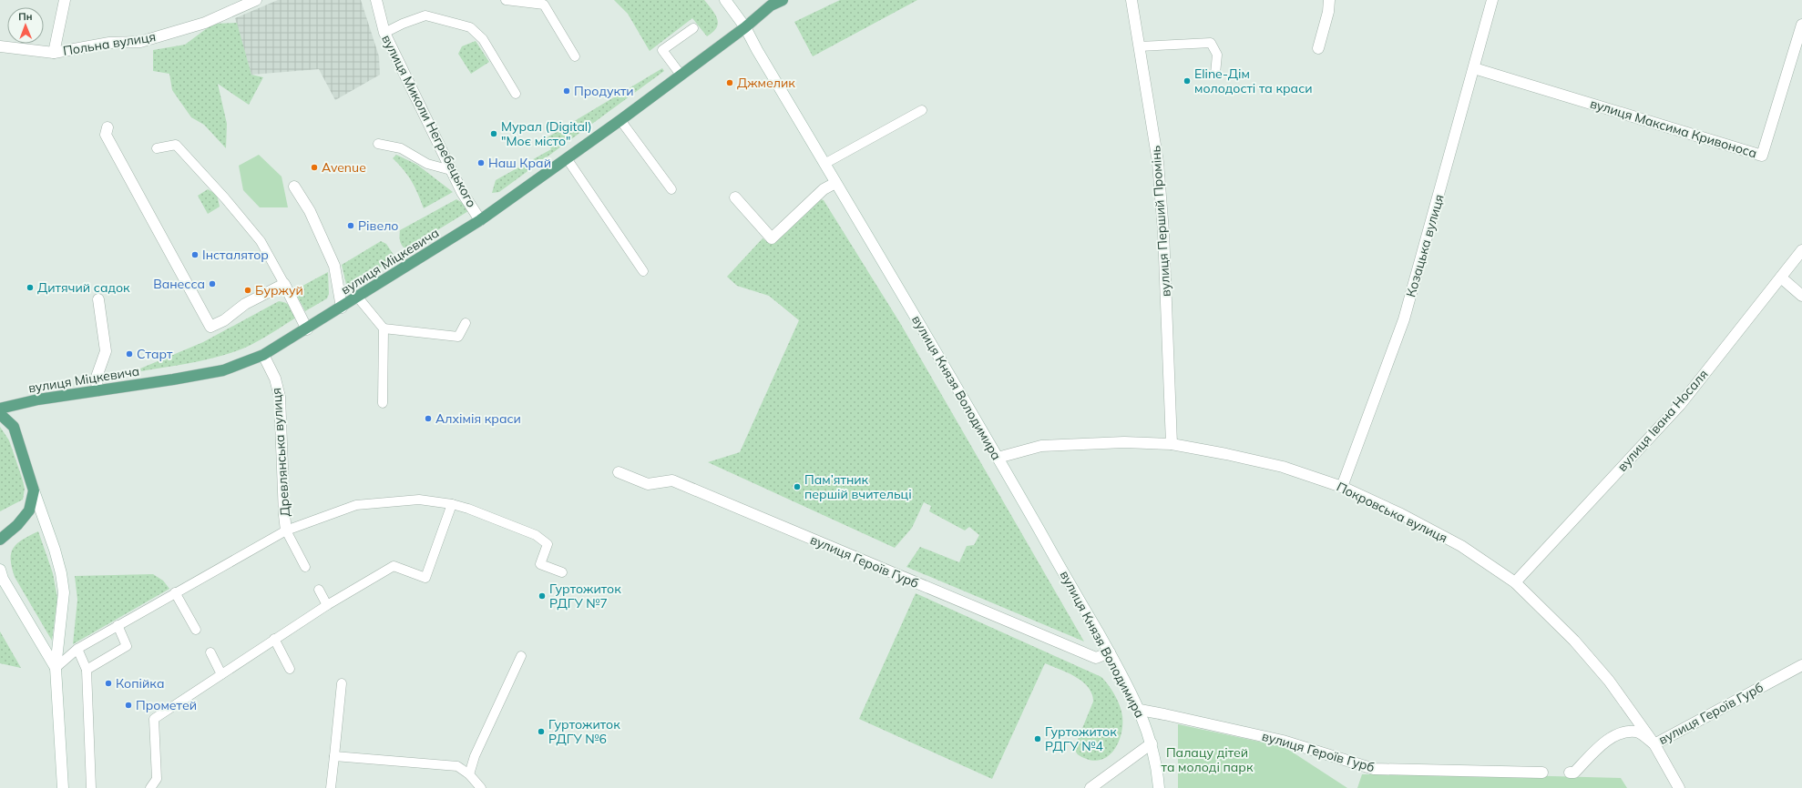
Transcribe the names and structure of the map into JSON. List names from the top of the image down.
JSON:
{
  "streets": {
    "main road": ["вулиця Міцкевича"],
    "street": [
      "Польна вулиця",
      "вулиця Миколи Негребецького",
      "вулиця Максима Кривоноса",
      "вулиця Перший Промінь",
      "Козацька вулиця",
      "вулиця Князя Володимира",
      "вулиця Івана Носаля",
      "Древлянська вулиця",
      "Покровська вулиця",
      "вулиця Героїв Гурб"
    ]
  },
  "crossings": [
    ["вулиця Миколи Негребецького", "вулиця Міцкевича"],
    ["вулиця Максима Кривоноса", "Козацька вулиця"],
    ["вулиця Перший Промінь", "Покровська вулиця"],
    ["Козацька вулиця", "Покровська вулиця"],
    ["вулиця Міцкевича", "вулиця Князя Володимира"],
    ["вулиця Міцкевича", "Древлянська вулиця"],
    ["вулиця Князя Володимира", "Покровська вулиця"],
    ["вулиця Князя Володимира", "вулиця Героїв Гурб"],
    ["вулиця Івана Носаля", "Покровська вулиця"],
    ["Покровська вулиця", "вулиця Героїв Гурб"]
  ],
  "parks": ["Палацу дітей та молоді парк"],
  "places": [
    "Eline-Дім молодості та краси",
    "Джмелик",
    "Продукти",
    "Мурал (Digital) \"Моє місто\"",
    "Наш Край",
    "Avenue",
    "Рівело",
    "Інсталятор",
    "Ванесса",
    "Дитячий садок",
    "Буржуй",
    "Старт",
    "Алхімія краси",
    "Пам’ятник першій вчительці",
    "Гуртожиток РДГУ №7",
    "Копійка",
    "Прометей",
    "Гуртожиток РДГУ №6",
    "Гуртожиток РДГУ №4"
  ],
  "north": "top"
}
